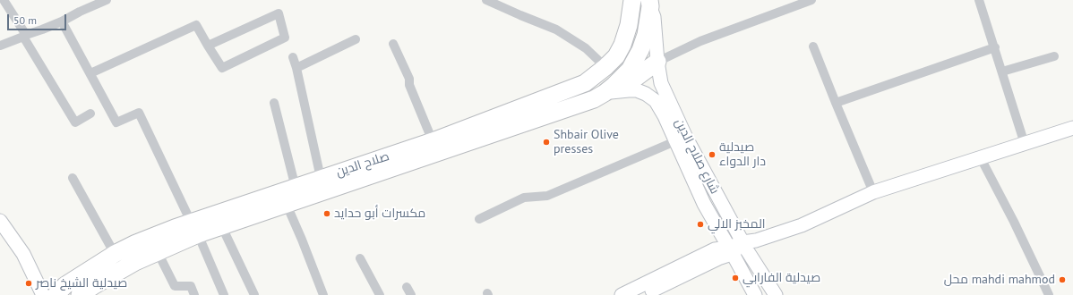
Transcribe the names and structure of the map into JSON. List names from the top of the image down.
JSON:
{
  "streets": {
    "highway": ["صلاح الدين"],
    "street": ["شارع صلاح الدين"]
  },
  "crossings": [
    ["شارع صلاح الدين", "صلاح الدين"]
  ],
  "places": [
    "Shbair Olive presses",
    "صيدلية دار الدواء",
    "مكسرات أبو حدايد",
    "المخبز الالي",
    "صيدلية الفارابي",
    "محل mahdi mahmod",
    "صيدلية الشيخ ناصر"
  ],
  "scale_bar": "50 m"
}
